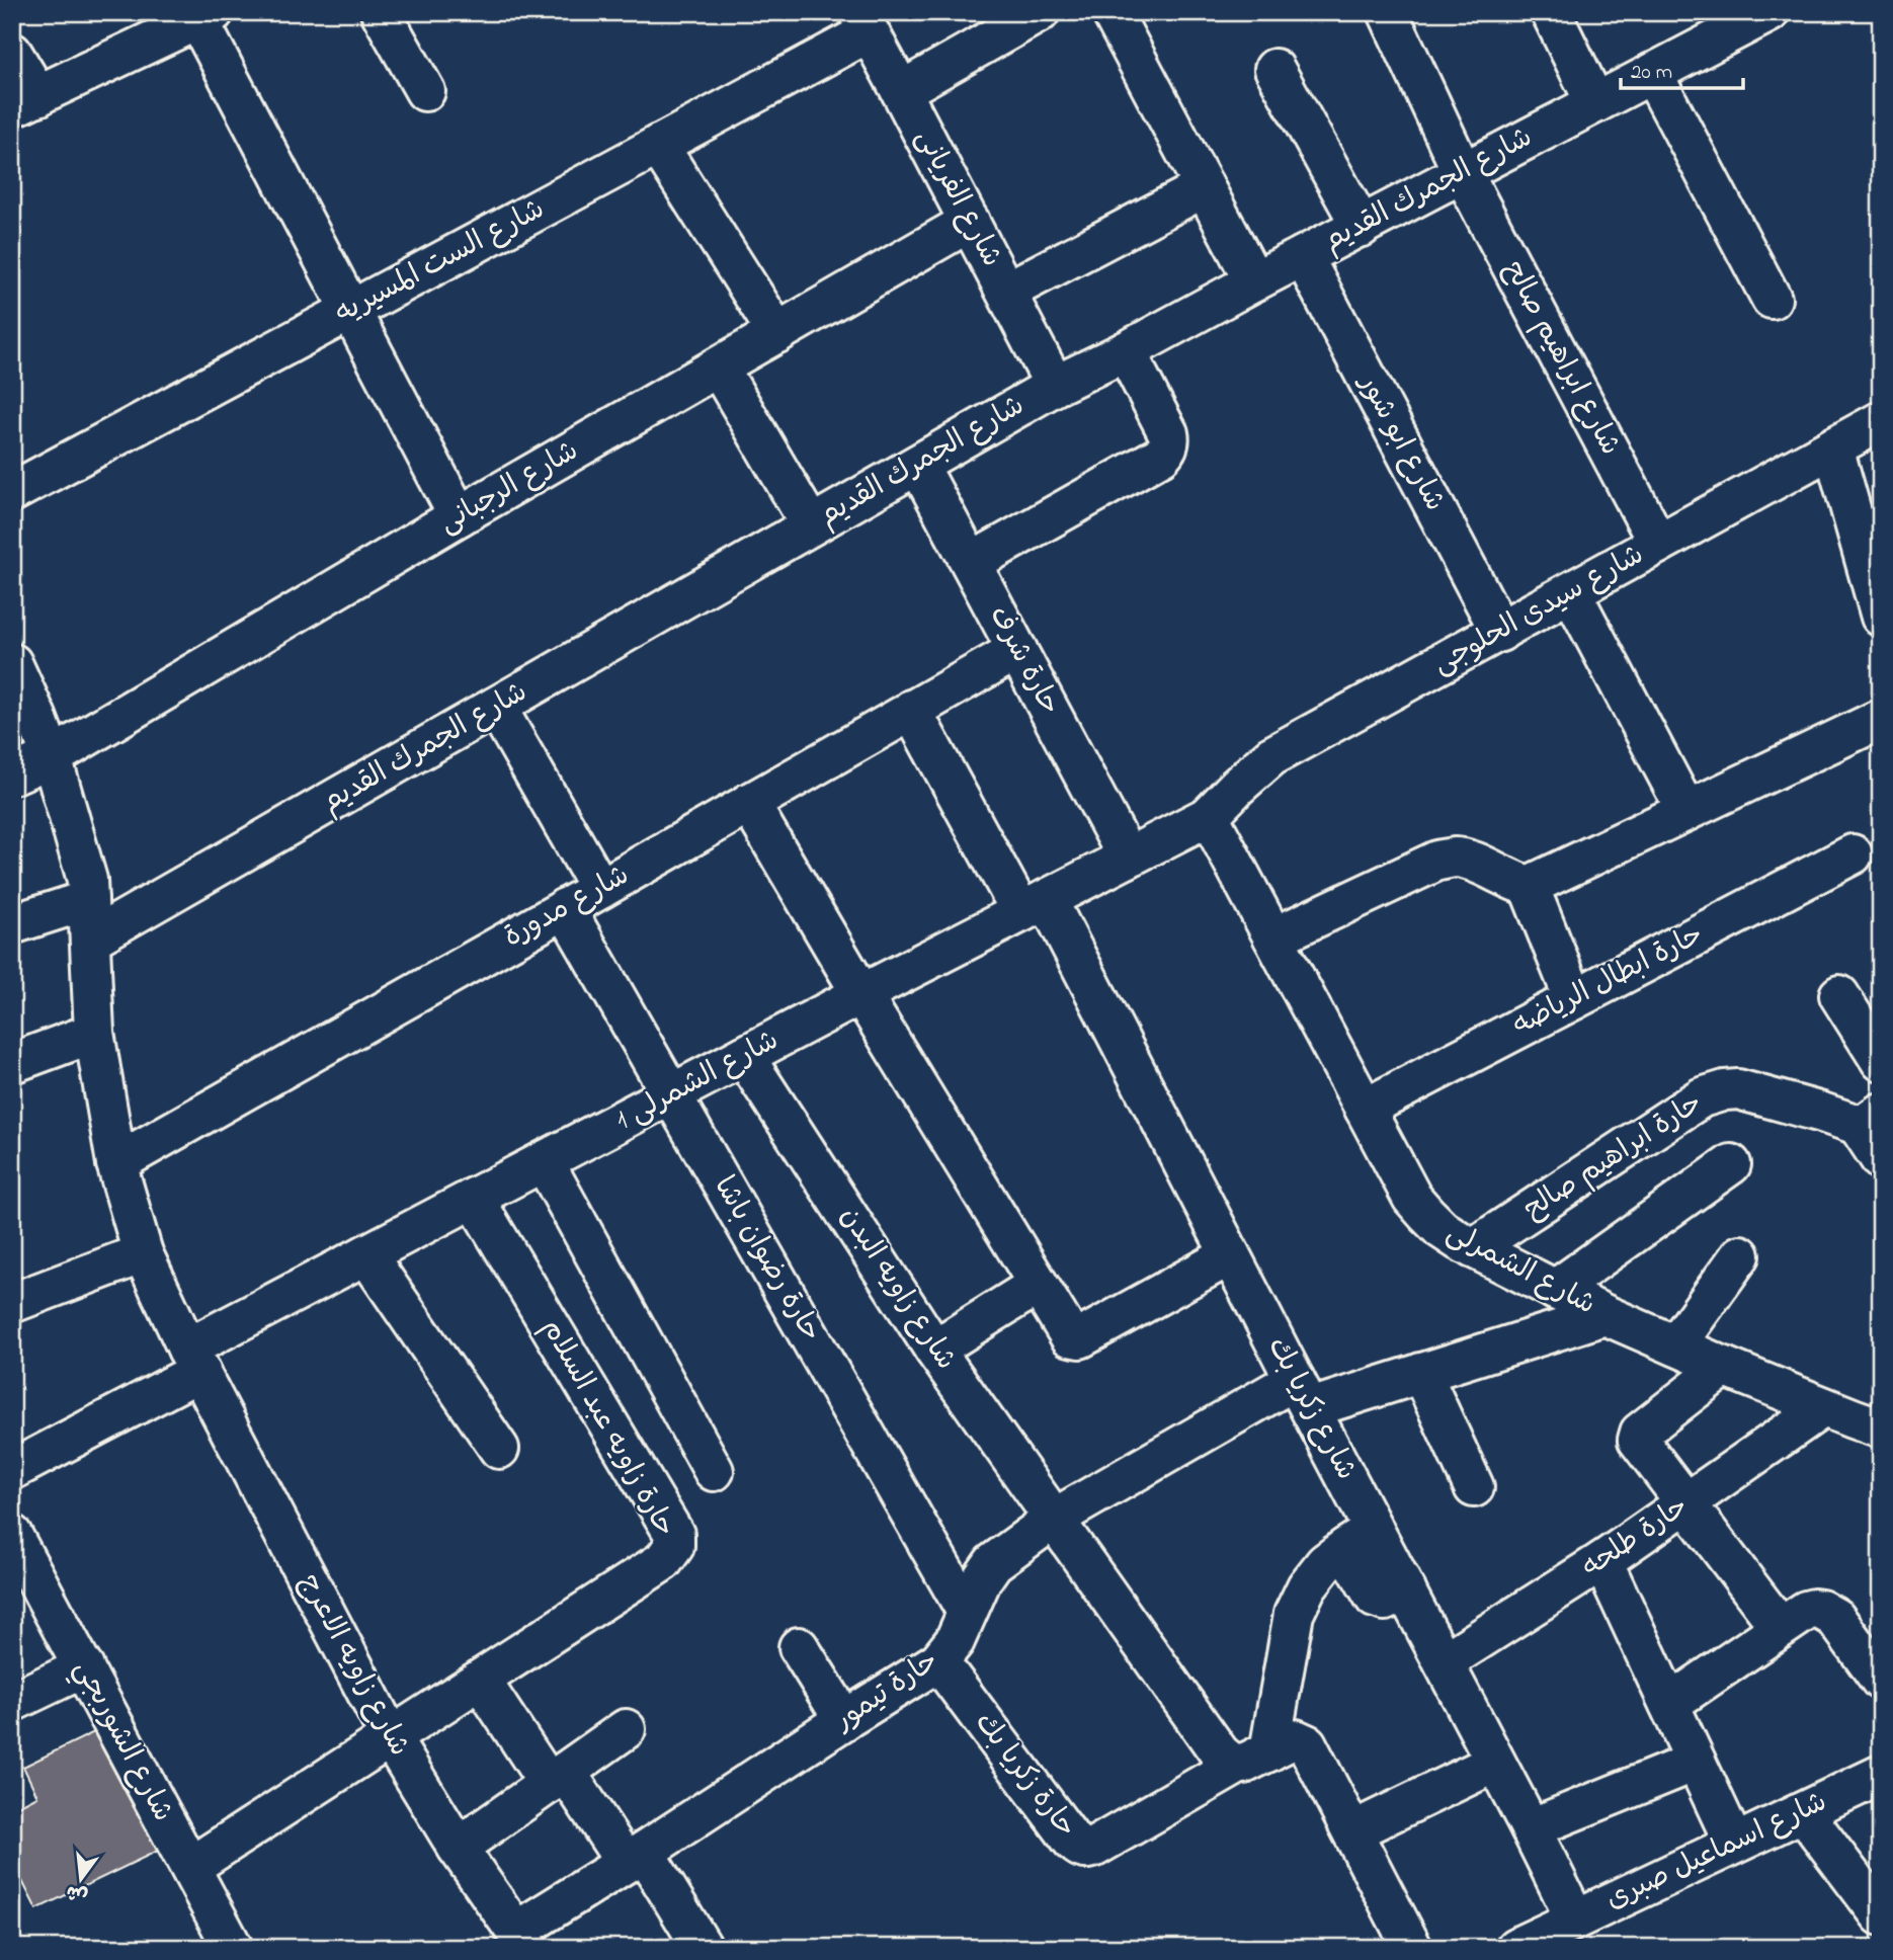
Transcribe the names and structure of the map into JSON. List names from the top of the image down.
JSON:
{
  "streets": {
    "street": [
      "شارع الجمرك القديم",
      "شارع الفريانى",
      "شارع الست المسيريه",
      "شارع ابراهيم صالح",
      "شارع ابو شور",
      "شارع الرجبانى",
      "شارع سيدى الحلوجى",
      "حارة شرف",
      "شارع مدورة",
      "حارة ابطال الرياضه",
      "شارع الشمرلى 1",
      "حارة ابراهيم صالح",
      "حارة رضوان باشا",
      "شارع الشمرلى",
      "شارع زاويه البدن",
      "شارع زكريا بك",
      "حارة زاويه عبد السلام",
      "حارة طلحه",
      "شارع زاويه الاعرج",
      "حارة تيمور",
      "شارع الشوربجي",
      "حارة زكريا بك",
      "شارع اسماعيل صبرى"
    ]
  },
  "crossings": [
    ["شارع الجمرك القديم", "شارع الفريانى"],
    ["شارع الجمرك القديم", "شارع ابراهيم صالح"],
    ["شارع الجمرك القديم", "شارع ابو شور"],
    ["شارع الجمرك القديم", "حارة شرف"],
    ["شارع الجمرك القديم", "شارع زاويه الاعرج"],
    ["شارع الفريانى", "شارع الست المسيريه"],
    ["شارع الفريانى", "شارع الرجبانى"],
    ["شارع ابراهيم صالح", "شارع سيدى الحلوجى"],
    ["شارع ابو شور", "شارع سيدى الحلوجى"],
    ["شارع الرجبانى", "شارع زاويه الاعرج"],
    ["شارع سيدى الحلوجى", "شارع الشمرلى 1"],
    ["شارع سيدى الحلوجى", "شارع الشمرلى"],
    ["حارة شرف", "شارع مدورة"],
    ["حارة شرف", "شارع الشمرلى 1"],
    ["شارع مدورة", "حارة رضوان باشا"],
    ["شارع مدورة", "شارع زكريا بك"],
    ["شارع مدورة", "شارع زاويه الاعرج"],
    ["حارة ابطال الرياضه", "شارع الشمرلى"],
    ["شارع الشمرلى 1", "حارة رضوان باشا"],
    ["شارع الشمرلى 1", "شارع الشمرلى"],
    ["شارع الشمرلى 1", "شارع زاويه البدن"],
    ["شارع الشمرلى 1", "شارع زكريا بك"],
    ["شارع الشمرلى 1", "حارة زاويه عبد السلام"],
    ["شارع الشمرلى 1", "شارع زاويه الاعرج"],
    ["حارة ابراهيم صالح", "شارع الشمرلى"],
    ["حارة رضوان باشا", "حارة تيمور"],
    ["شارع الشمرلى", "حارة طلحه"],
    ["شارع الشمرلى", "حارة تيمور"],
    ["شارع زاويه البدن", "حارة تيمور"],
    ["شارع زاويه البدن", "حارة زكريا بك"],
    ["شارع زكريا بك", "حارة طلحه"],
    ["شارع زكريا بك", "حارة تيمور"],
    ["شارع زكريا بك", "شارع اسماعيل صبرى"],
    ["حارة زاويه عبد السلام", "شارع زاويه الاعرج"],
    ["حارة زاويه عبد السلام", "شارع الشوربجي"],
    ["شارع زاويه الاعرج", "حارة تيمور"],
    ["حارة تيمور", "حارة زكريا بك"]
  ],
  "scale_bar": "20 m",
  "north": "bottom"
}
